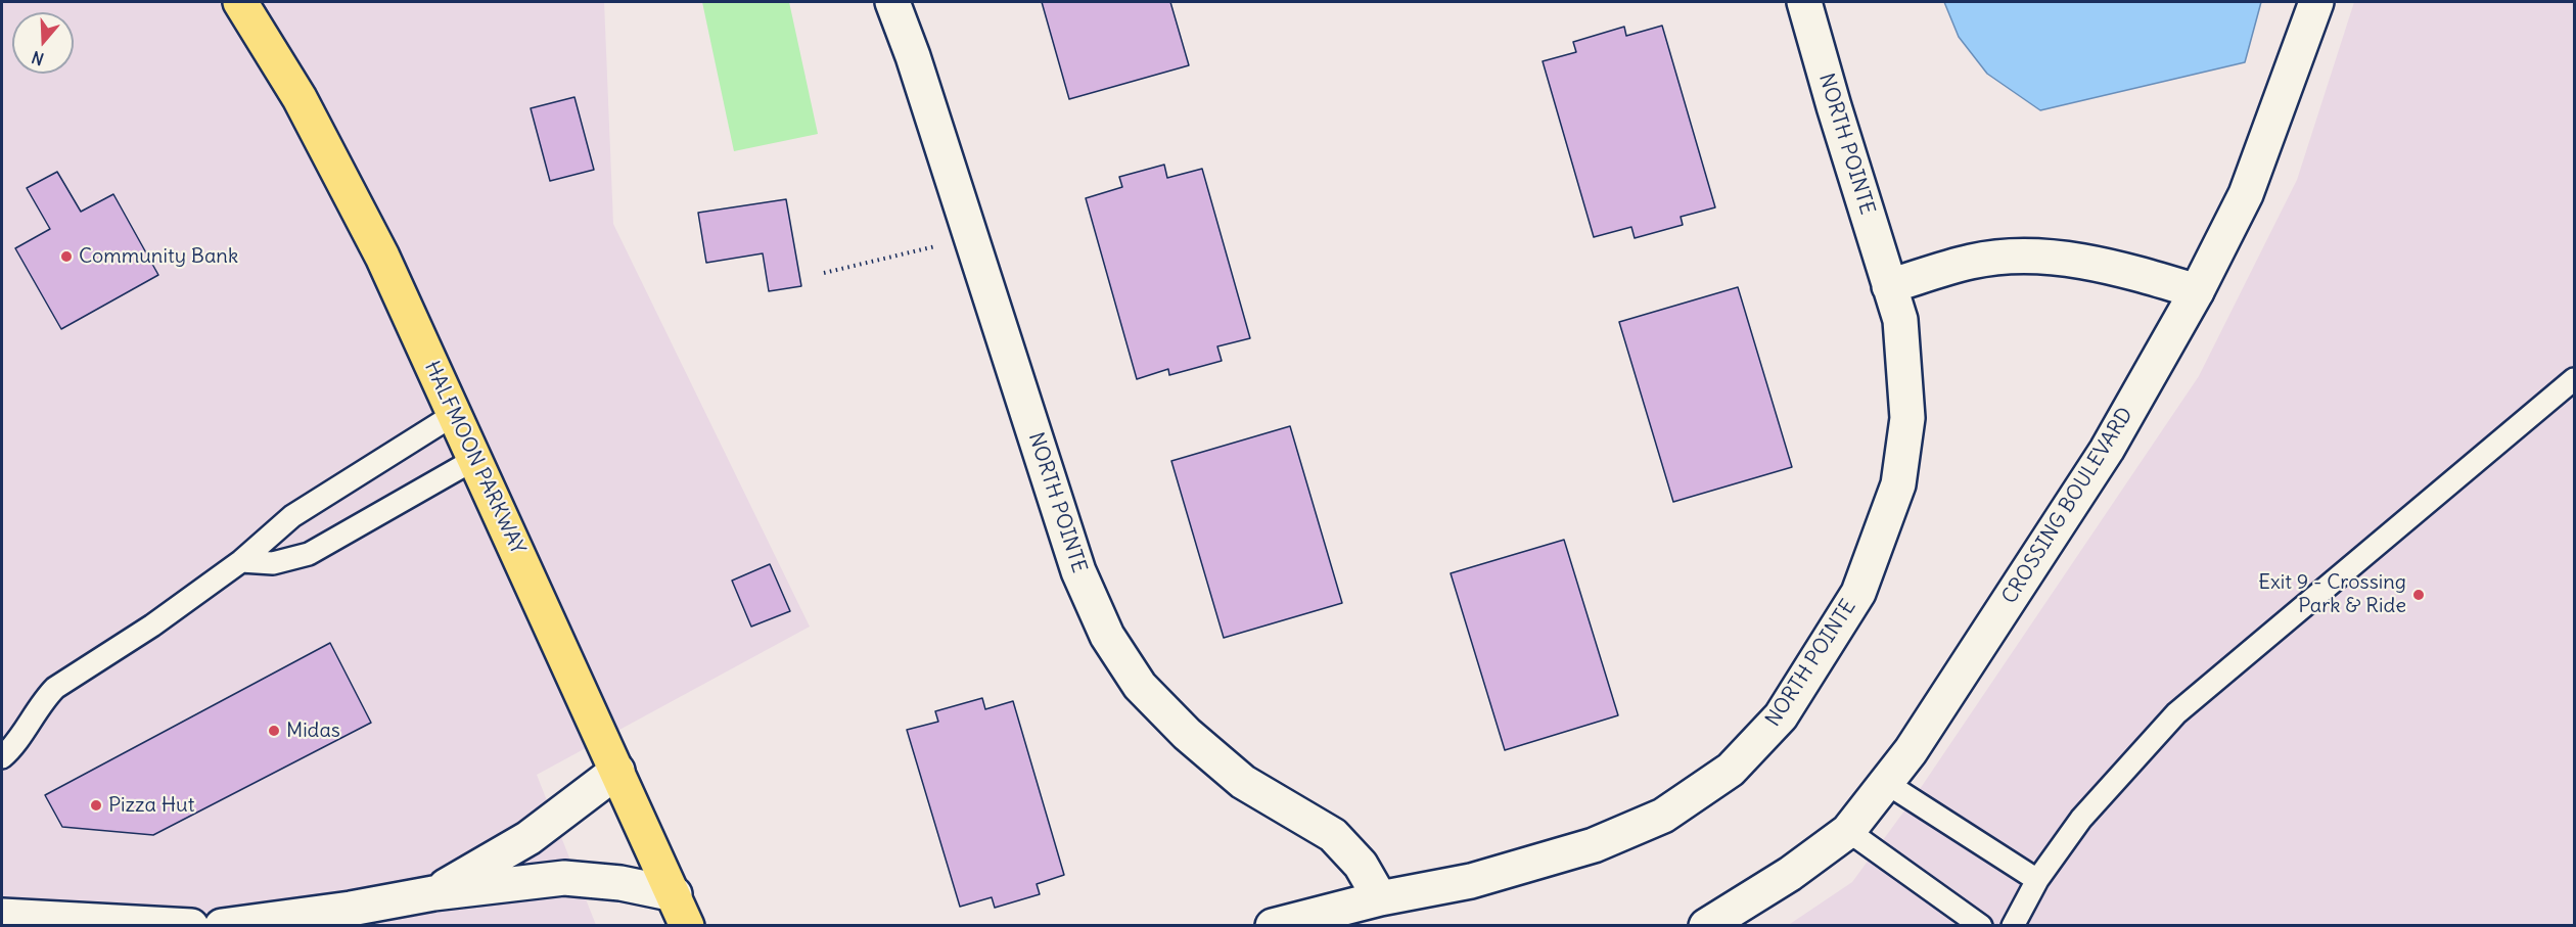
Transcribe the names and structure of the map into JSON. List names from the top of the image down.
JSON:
{
  "streets": {
    "main road": ["HALFMOON PARKWAY"],
    "street": ["NORTH POINTE", "CROSSING BOULEVARD"]
  },
  "places": [
    "Community Bank",
    "Exit 9 - Crossing Park & Ride",
    "Midas",
    "Pizza Hut"
  ],
  "north": "bottom"
}
